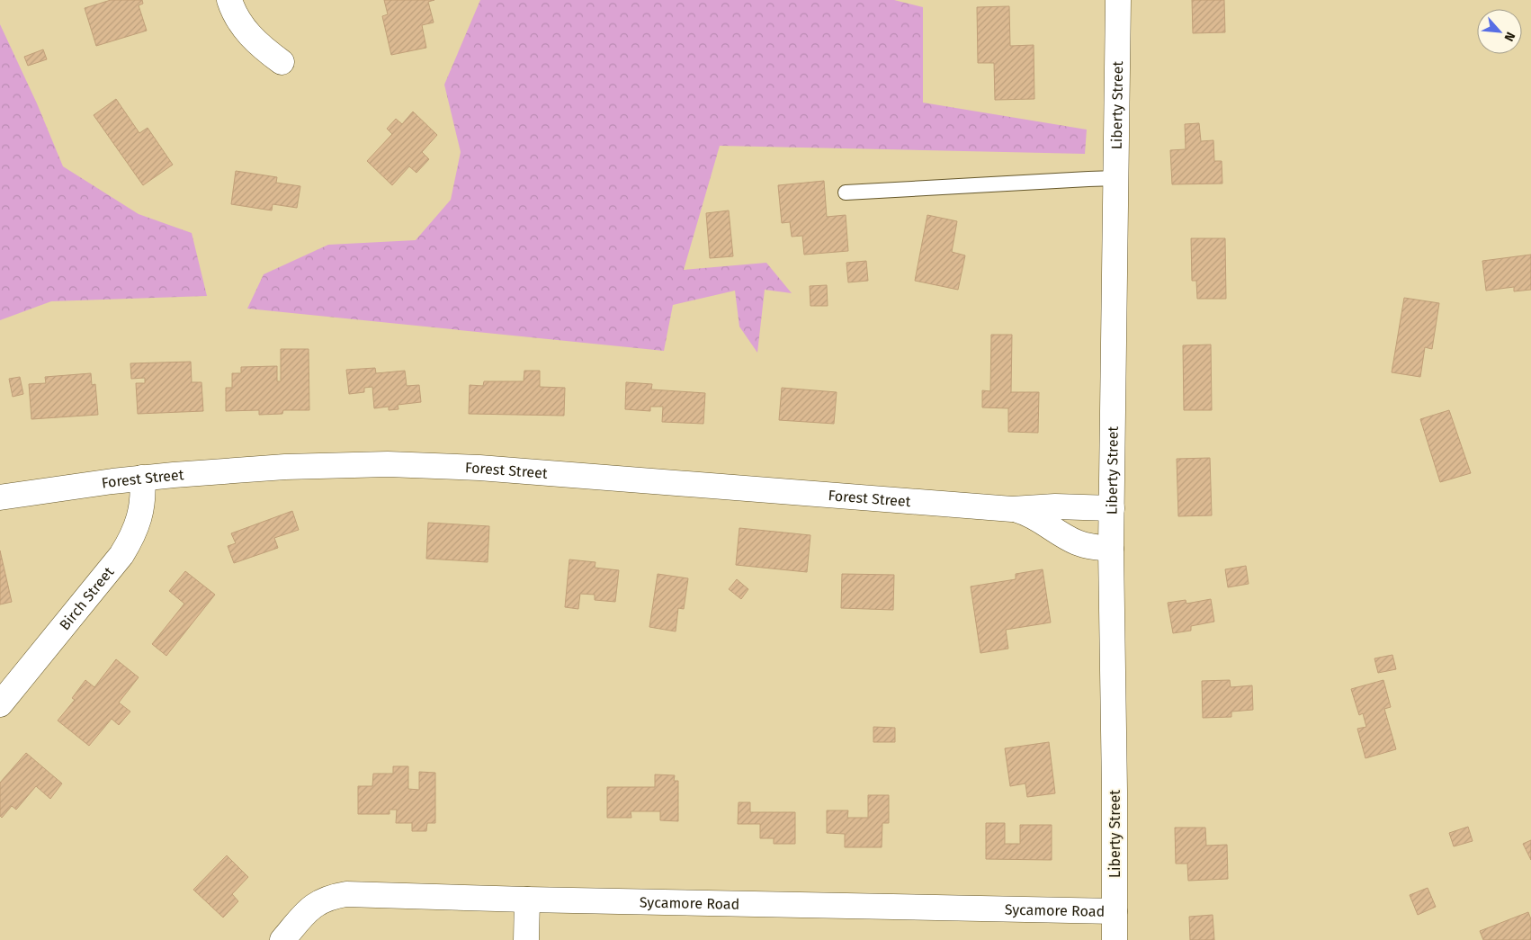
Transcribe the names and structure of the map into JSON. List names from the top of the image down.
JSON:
{
  "streets": {
    "street": [
      "Liberty Street",
      "Forest Street",
      "Birch Street",
      "Sycamore Road"
    ]
  },
  "crossings": [
    ["Liberty Street", "Forest Street"],
    ["Liberty Street", "Sycamore Road"],
    ["Forest Street", "Birch Street"]
  ],
  "north": "bottom right"
}
